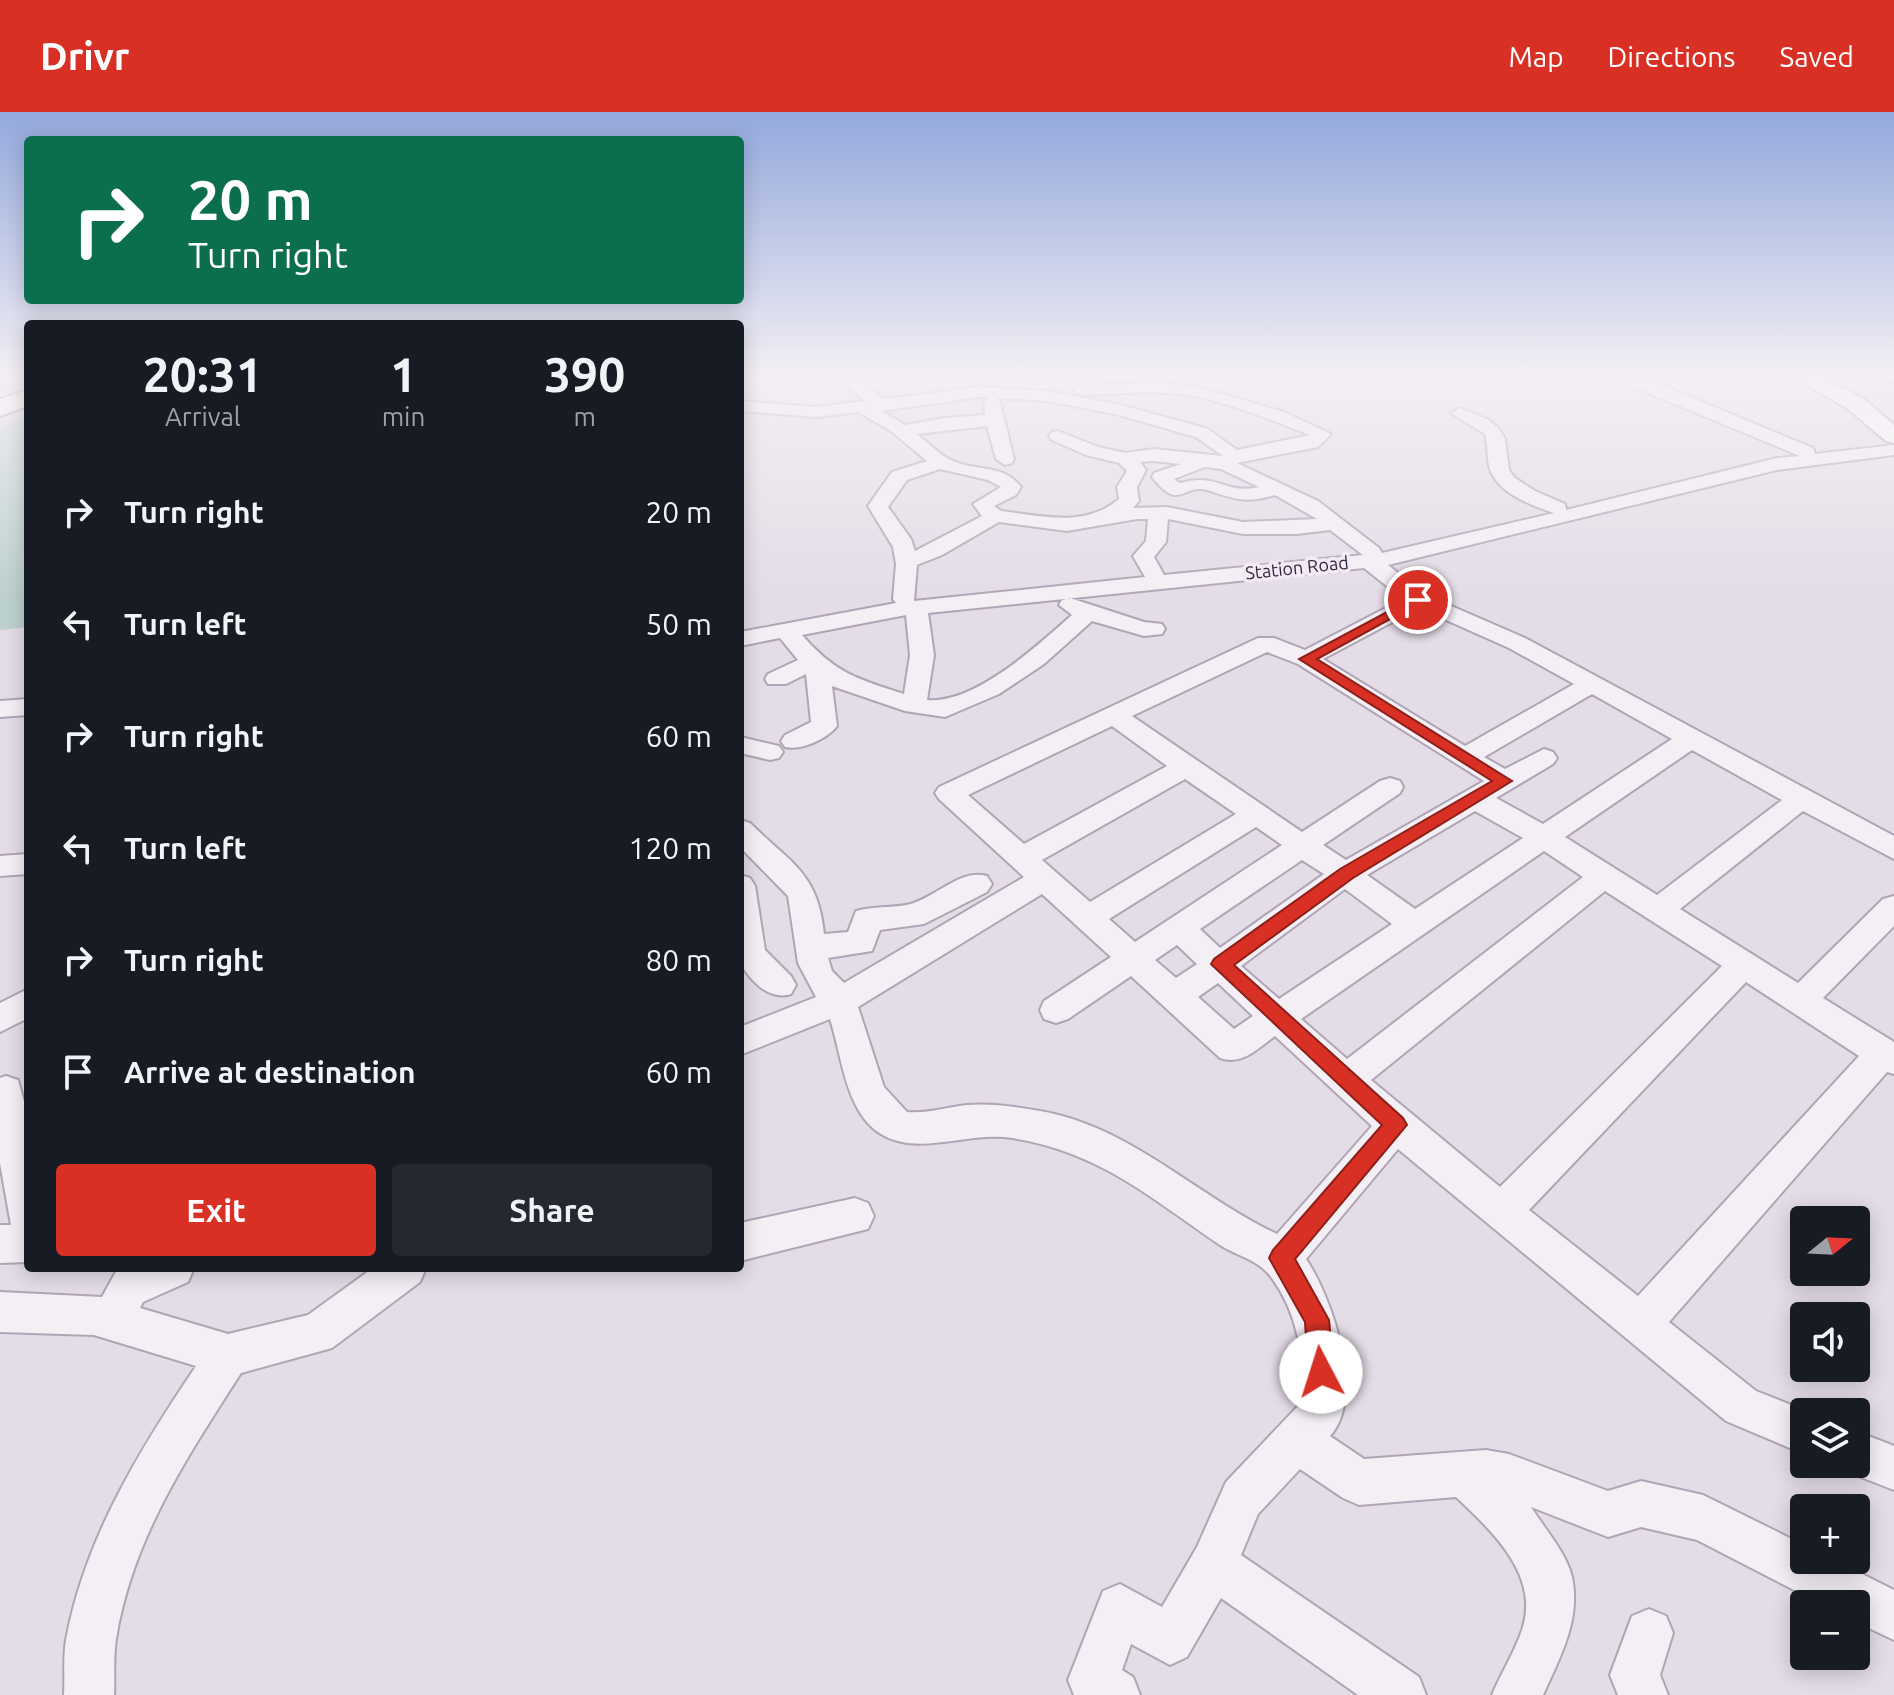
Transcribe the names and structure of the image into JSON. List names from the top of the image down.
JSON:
{
  "streets": {
    "street": ["Station Road"]
  },
  "north": "right",
  "page": {
    "header": "Drivr",
    "nav": ["Map", "Directions", "Saved"],
    "turn": ["20 m", "Turn right"],
    "eta": [
      "20:31",
      "Arrival",
      "1",
      "min",
      "390",
      "m"
    ],
    "list": [
      {
        "name": "Turn right",
        "value": "20 m"
      },
      {
        "name": "Turn left",
        "value": "50 m"
      },
      {
        "name": "Turn right",
        "value": "60 m"
      },
      {
        "name": "Turn left",
        "value": "120 m"
      },
      {
        "name": "Turn right",
        "value": "80 m"
      },
      {
        "name": "Arrive at destination",
        "value": "60 m"
      }
    ],
    "buttons": ["Exit", "Share"],
    "map_buttons": ["+", "−"]
  }
}
